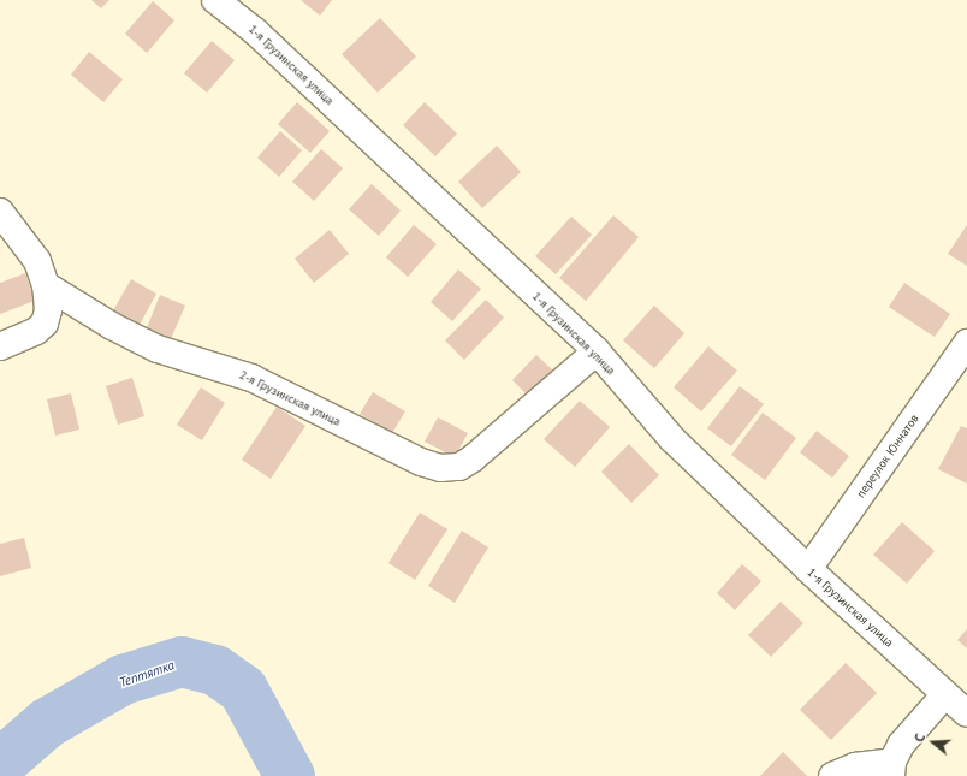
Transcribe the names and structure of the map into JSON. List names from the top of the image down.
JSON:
{
  "streets": {
    "street": ["1-я Грузинская улица", "2-я Грузинская улица", "переулок Юннатов"]
  },
  "crossings": [
    ["1-я Грузинская улица", "2-я Грузинская улица"],
    ["1-я Грузинская улица", "переулок Юннатов"]
  ],
  "water": ["Тептятка"],
  "north": "left"
}
